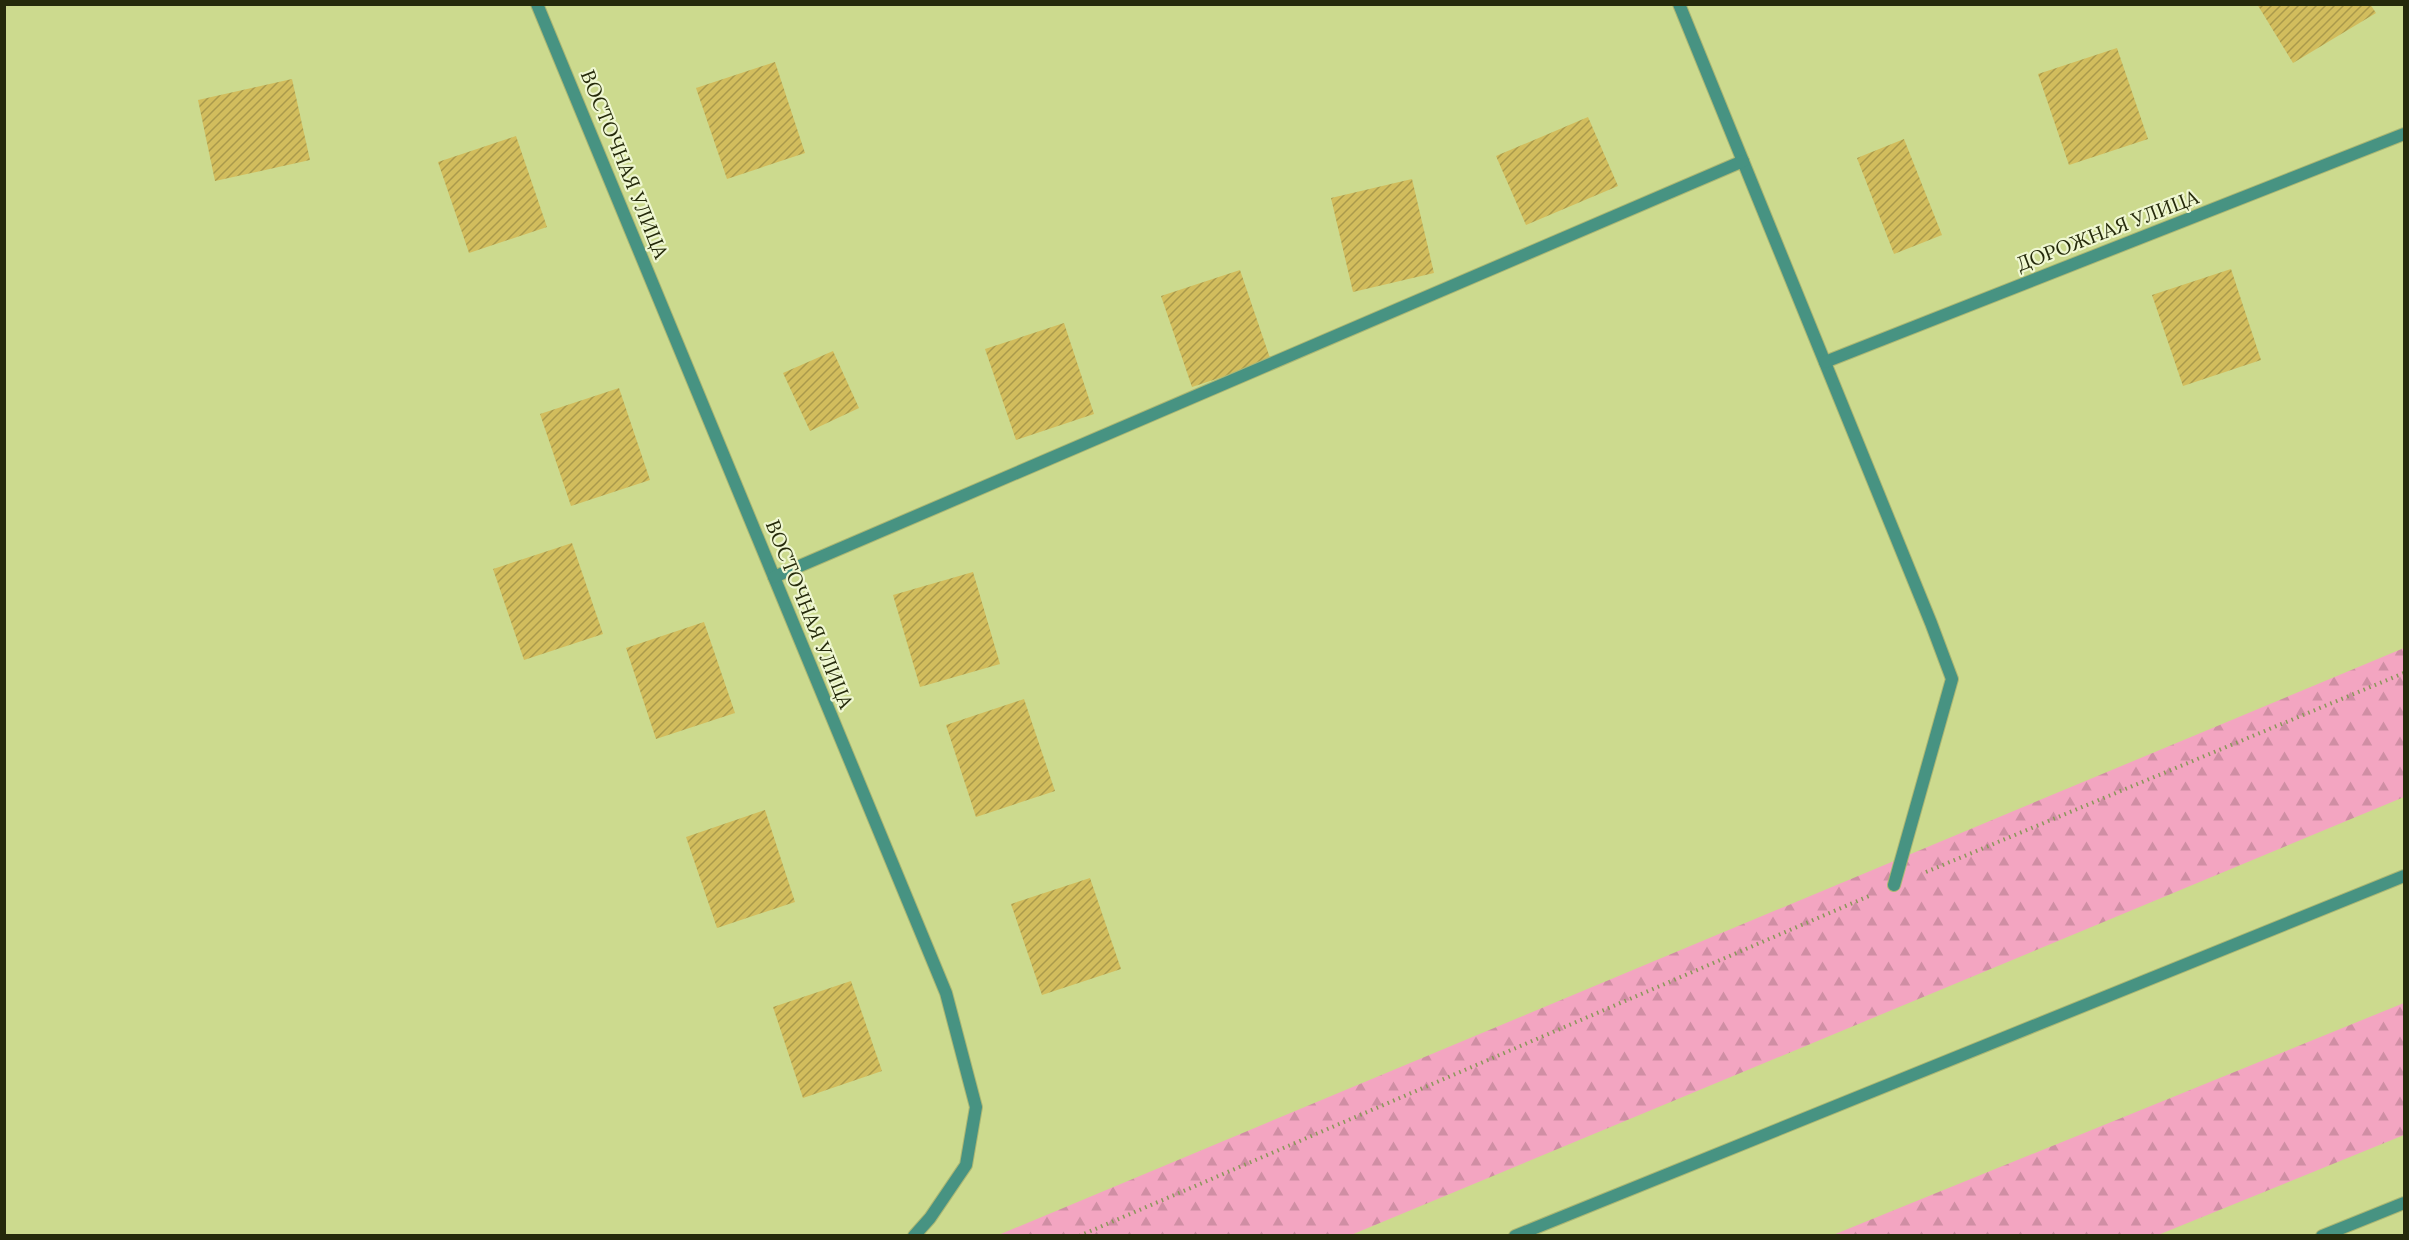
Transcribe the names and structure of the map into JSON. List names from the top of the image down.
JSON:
{
  "streets": {
    "street": ["ВОСТОЧНАЯ УЛИЦА", "ДОРОЖНАЯ УЛИЦА"]
  }
}
